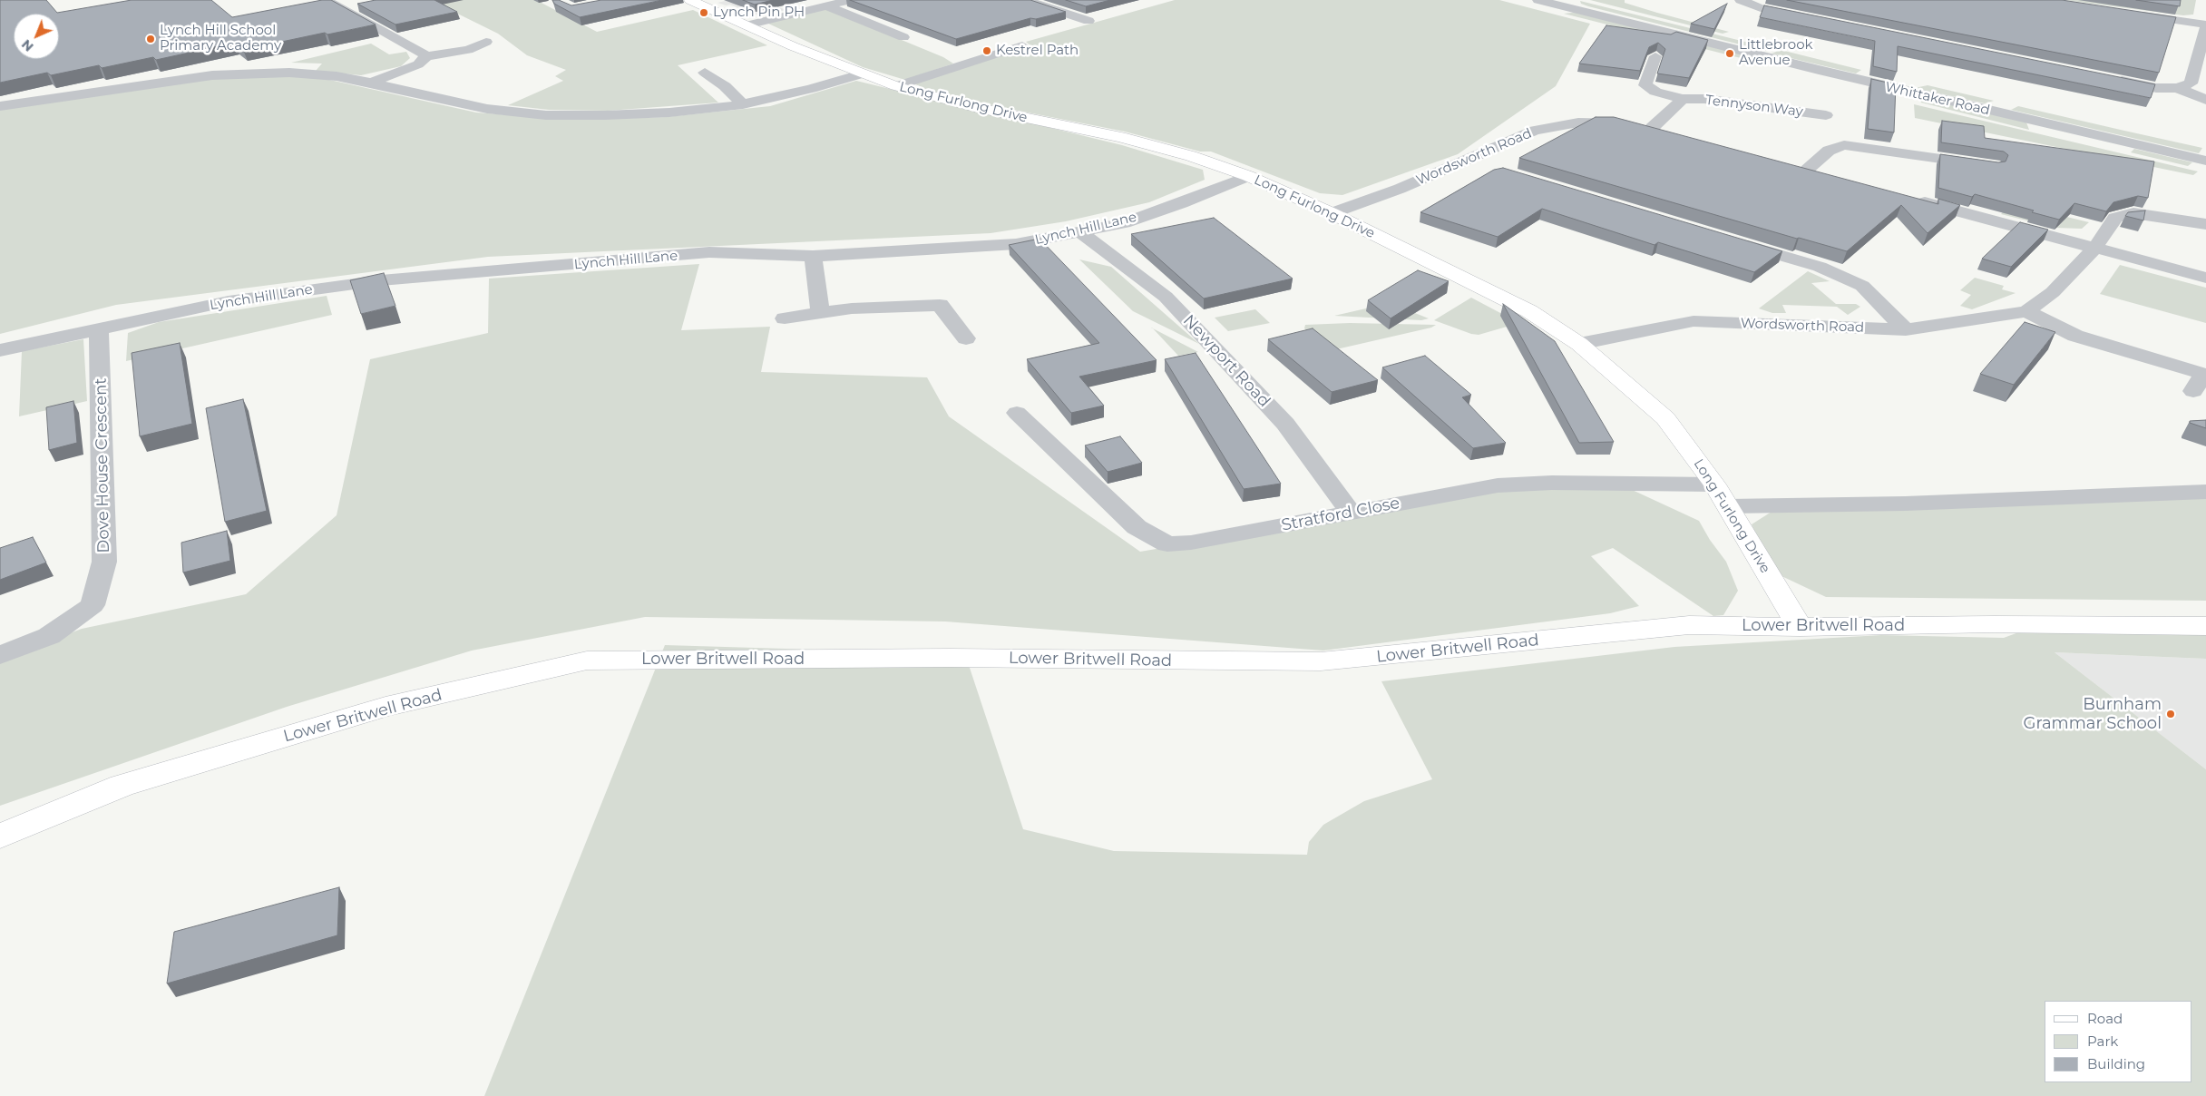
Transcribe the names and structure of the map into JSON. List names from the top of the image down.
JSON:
{
  "streets": {
    "street": [
      "Whittaker Road",
      "Long Furlong Drive",
      "Tennyson Way",
      "Wordsworth Road",
      "Lynch Hill Lane",
      "Newport Road",
      "Dove House Crescent",
      "Stratford Close",
      "Lower Britwell Road"
    ]
  },
  "crossings": [
    ["Long Furlong Drive", "Wordsworth Road"],
    ["Long Furlong Drive", "Lynch Hill Lane"],
    ["Long Furlong Drive", "Stratford Close"],
    ["Long Furlong Drive", "Lower Britwell Road"],
    ["Tennyson Way", "Wordsworth Road"],
    ["Lynch Hill Lane", "Newport Road"],
    ["Lynch Hill Lane", "Dove House Crescent"],
    ["Newport Road", "Stratford Close"]
  ],
  "places": [
    "Lynch Pin PH",
    "Lynch Hill School Primary Academy",
    "Kestrel Path",
    "Littlebrook Avenue",
    "Burnham Grammar School"
  ],
  "legend": ["Road", "Park", "Building"],
  "north": "bottom left"
}
